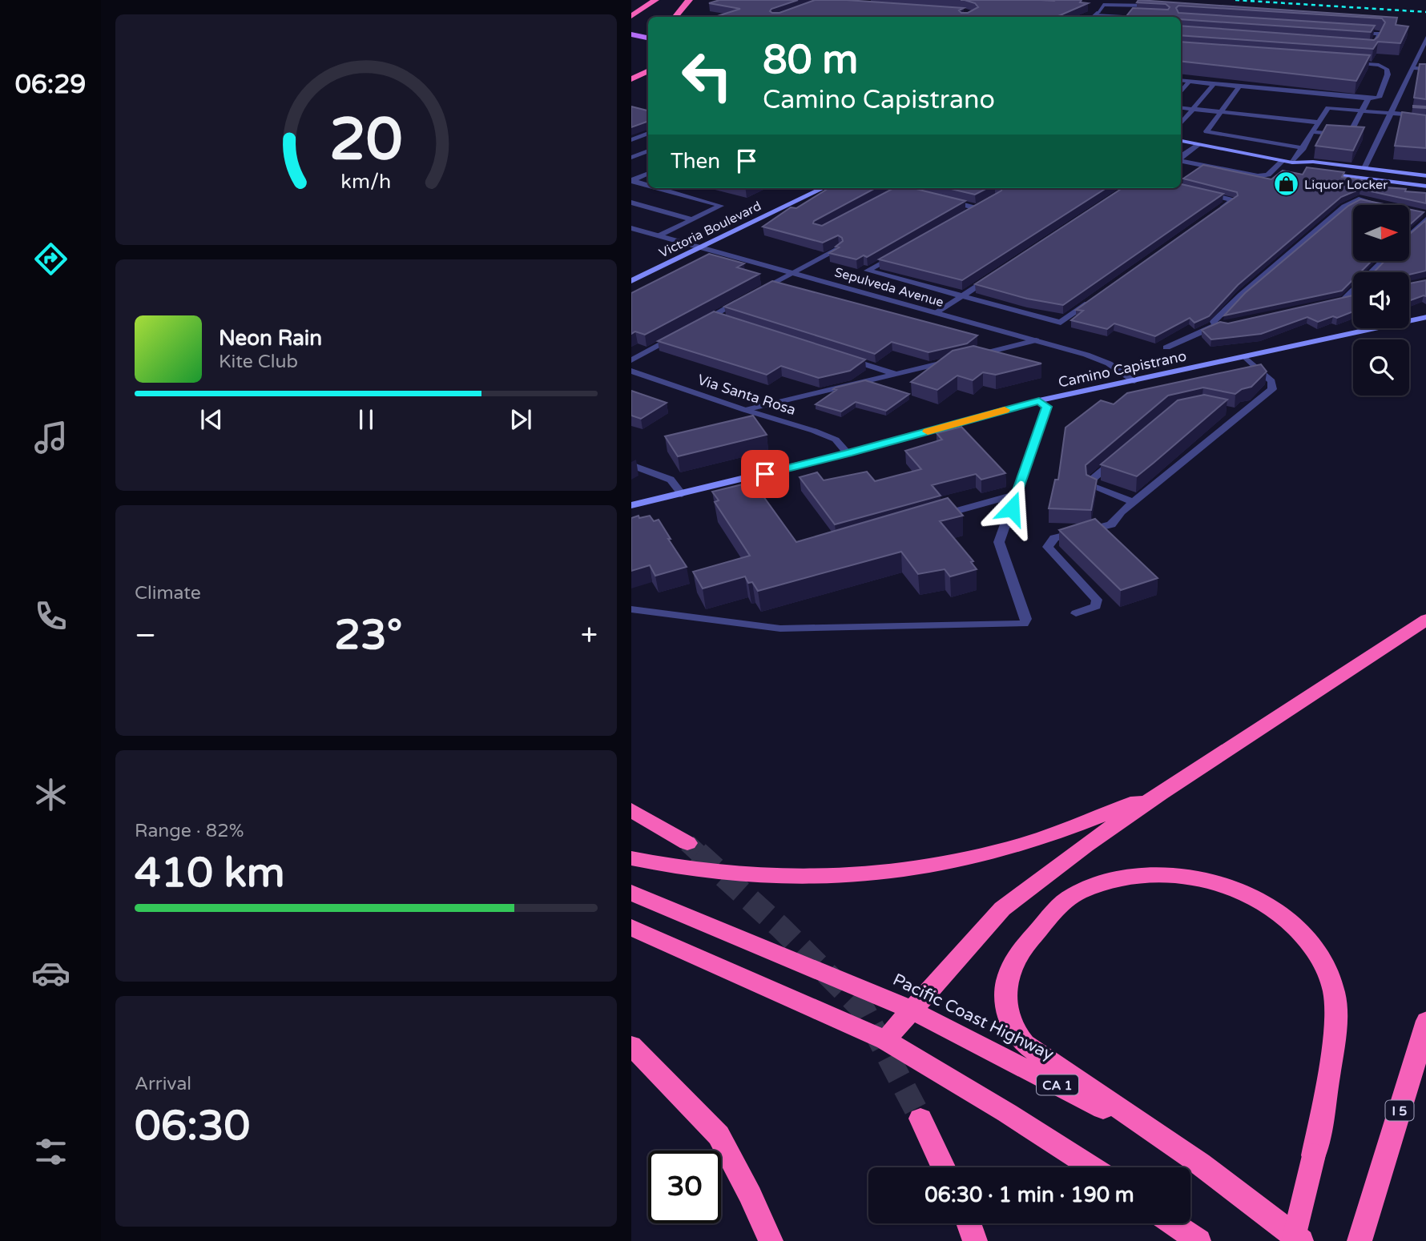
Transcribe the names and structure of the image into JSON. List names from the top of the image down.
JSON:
{
  "streets": {
    "highway": ["Pacific Coast Highway", "CA 1", "I 5"],
    "main road": ["Victoria Boulevard", "Camino Capistrano"],
    "street": ["Sepulveda Avenue", "Via Santa Rosa"]
  },
  "crossings": [
    ["Victoria Boulevard", "Sepulveda Avenue"],
    ["Sepulveda Avenue", "Camino Capistrano"],
    ["Camino Capistrano", "Via Santa Rosa"]
  ],
  "places": {
    "shop": ["Liquor Locker"]
  },
  "north": "right",
  "page": {
    "tabs": "06:29",
    "turn": ["80 m", "Camino Capistrano"],
    "then": "Then",
    "song": ["Neon Rain", "Kite Club"],
    "tile": [
      "Climate",
      ["Range · 82%", "410 km"],
      ["Arrival", "06:30"]
    ],
    "heat": ["−", "23°", "+"],
    "limit": "30",
    "trip": "06:30 · 1 min · 190 m",
    "gauge": ["20", "km/h"]
  }
}
